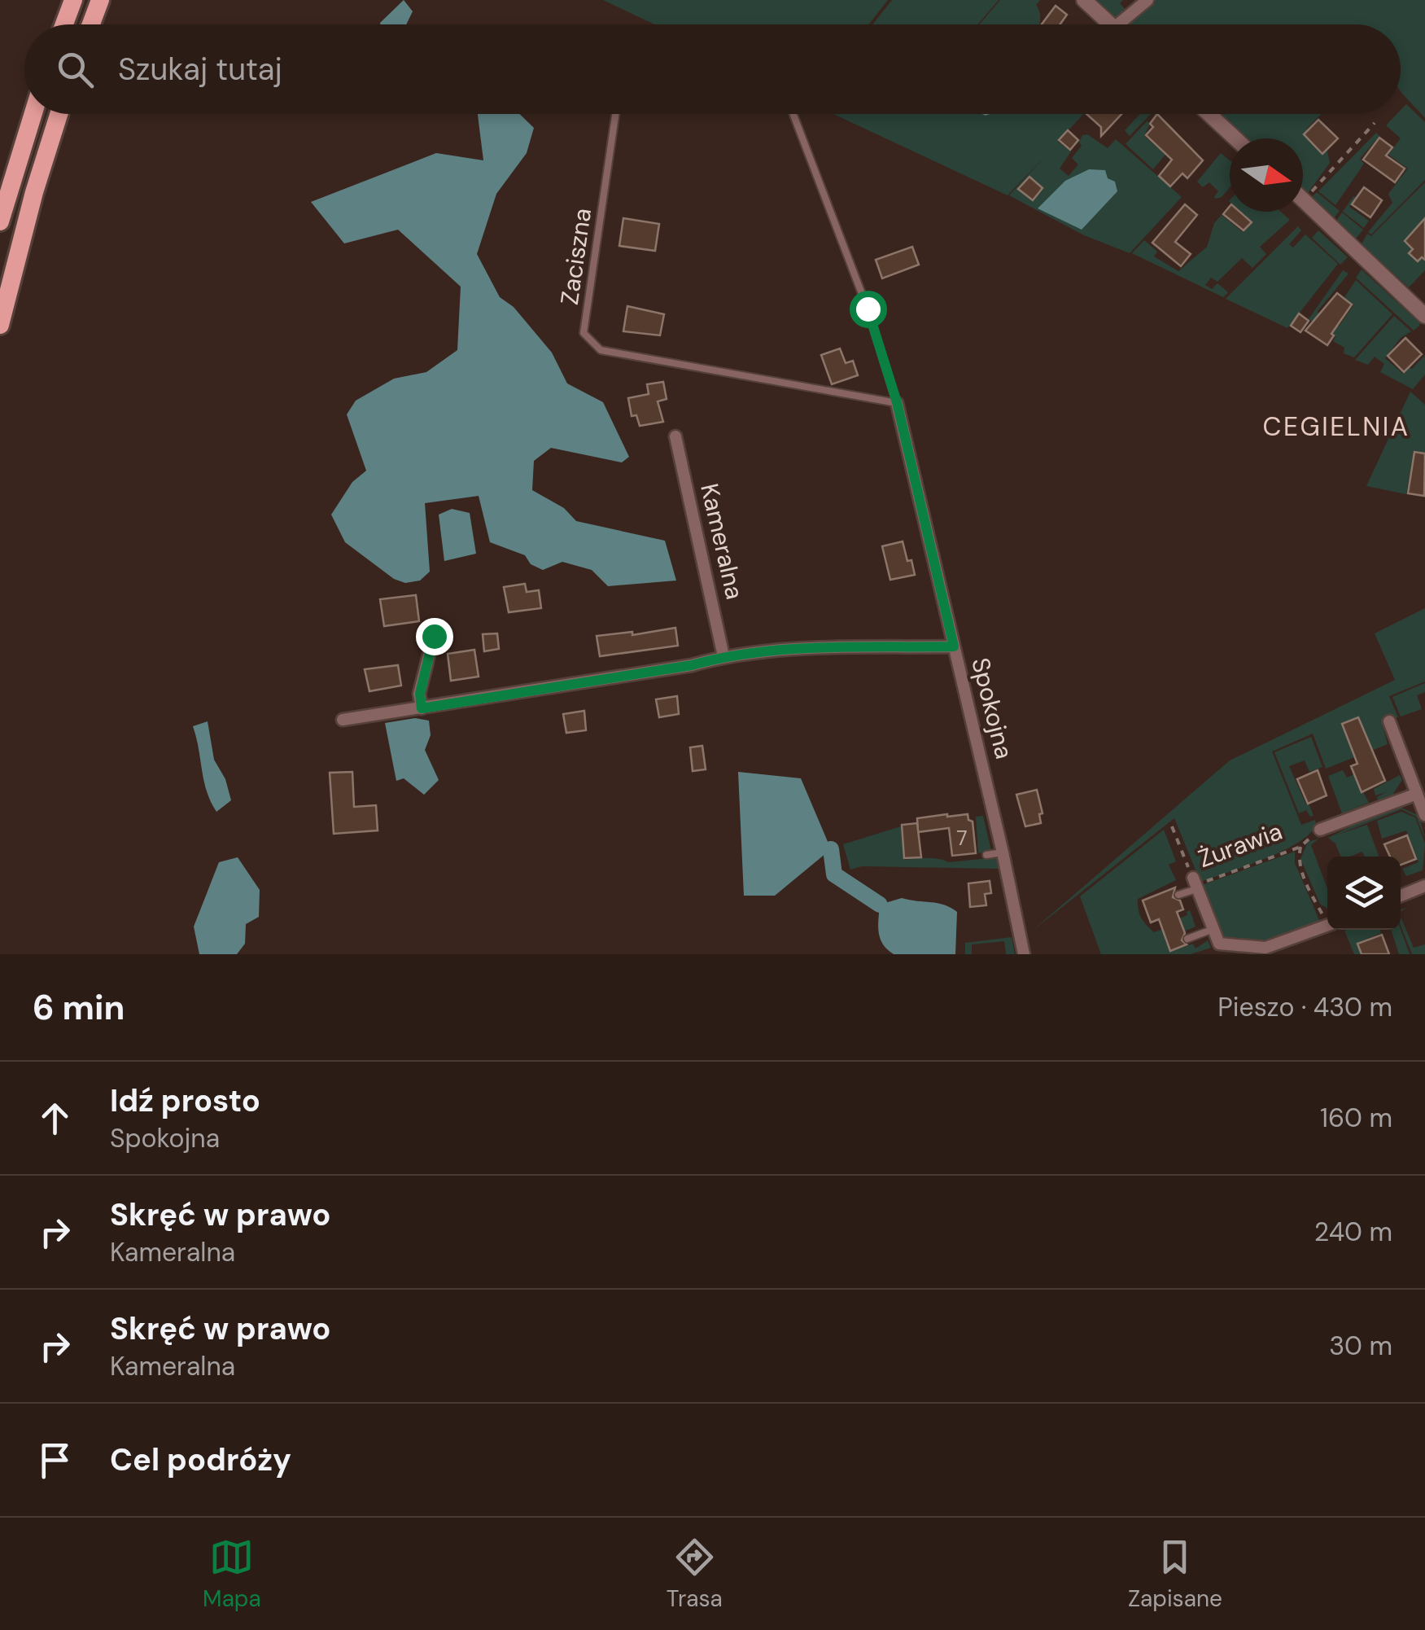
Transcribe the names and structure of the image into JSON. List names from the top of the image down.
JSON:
{
  "streets": {
    "street": ["Kameralna", "Spokojna", "Żurawia"],
    "lane": ["Zaciszna"]
  },
  "crossings": [
    ["Zaciszna", "Spokojna"]
  ],
  "districts": ["CEGIELNIA"],
  "house_numbers": ["7"],
  "north": "right",
  "page": {
    "search": "Szukaj tutaj",
    "heading": ["6 min", "Pieszo · 430 m"],
    "list": [
      ["Idź prosto", "Spokojna", "160 m"],
      ["Skręć w prawo", "Kameralna", "240 m"],
      ["Skręć w prawo", "Kameralna", "30 m"],
      "Cel podróży"
    ],
    "nav": ["Mapa", "Trasa", "Zapisane"]
  }
}
